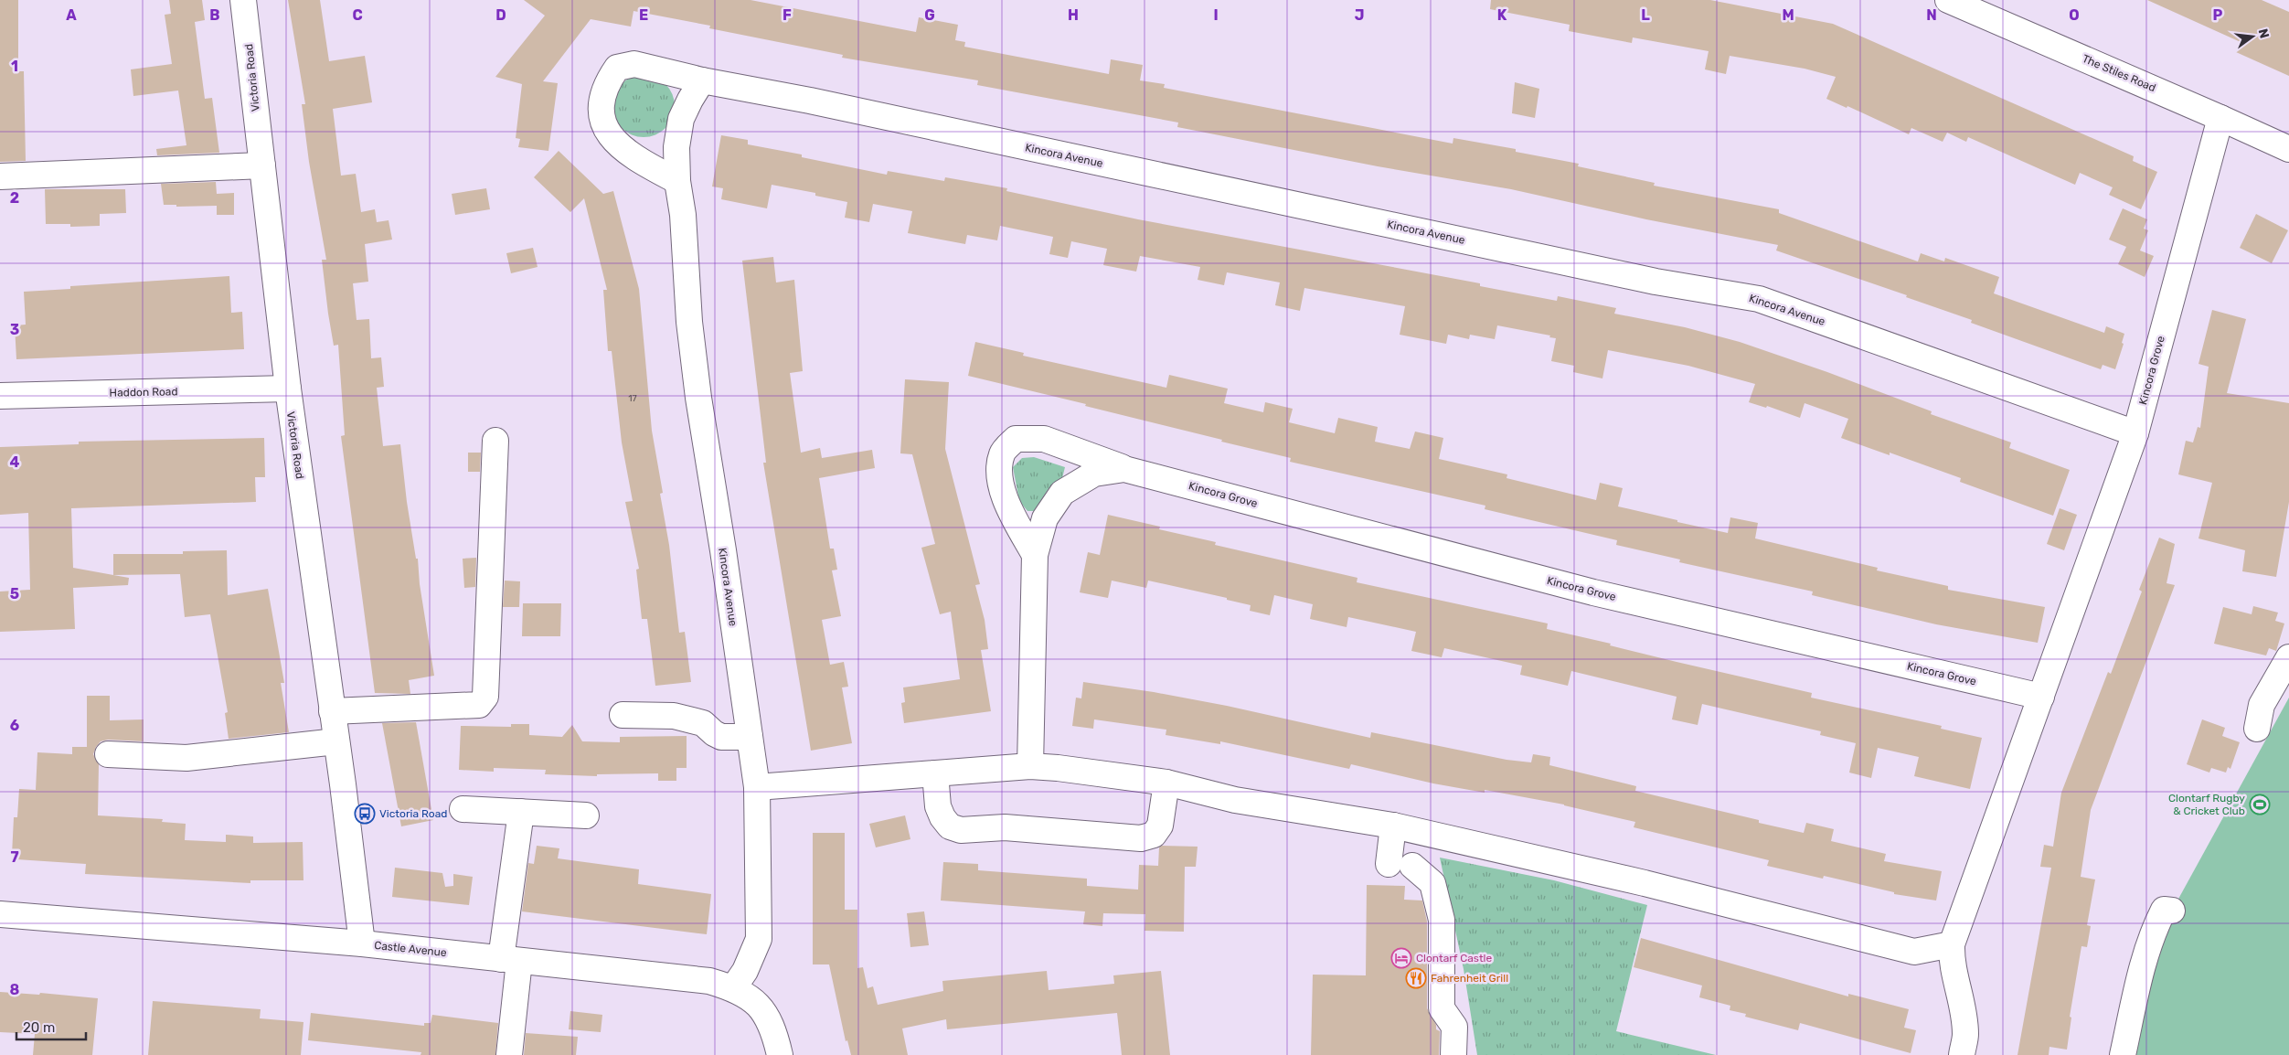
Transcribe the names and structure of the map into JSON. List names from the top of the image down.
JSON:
{
  "streets": {
    "street": [
      "The Stiles Road",
      "Victoria Road",
      "Kincora Avenue",
      "Kincora Grove",
      "Haddon Road",
      "Castle Avenue"
    ]
  },
  "crossings": [
    ["The Stiles Road", "Kincora Grove"],
    ["Victoria Road", "Haddon Road"],
    ["Victoria Road", "Castle Avenue"],
    ["Kincora Avenue", "Kincora Grove"],
    ["Kincora Avenue", "Castle Avenue"]
  ],
  "places": {
    "sports": ["Clontarf Rugby & Cricket Club"],
    "bus stop": ["Victoria Road"],
    "hotel": ["Clontarf Castle"],
    "restaurant": ["Fahrenheit Grill"]
  },
  "house_numbers": ["17"],
  "scale_bar": "20 m",
  "north": "right",
  "grid": {
    "columns": [
      "A",
      "B",
      "C",
      "D",
      "E",
      "F",
      "G",
      "H",
      "I",
      "J",
      "K",
      "L",
      "M",
      "N",
      "O",
      "P"
    ],
    "rows": [
      "1",
      "2",
      "3",
      "4",
      "5",
      "6",
      "7",
      "8"
    ]
  }
}
